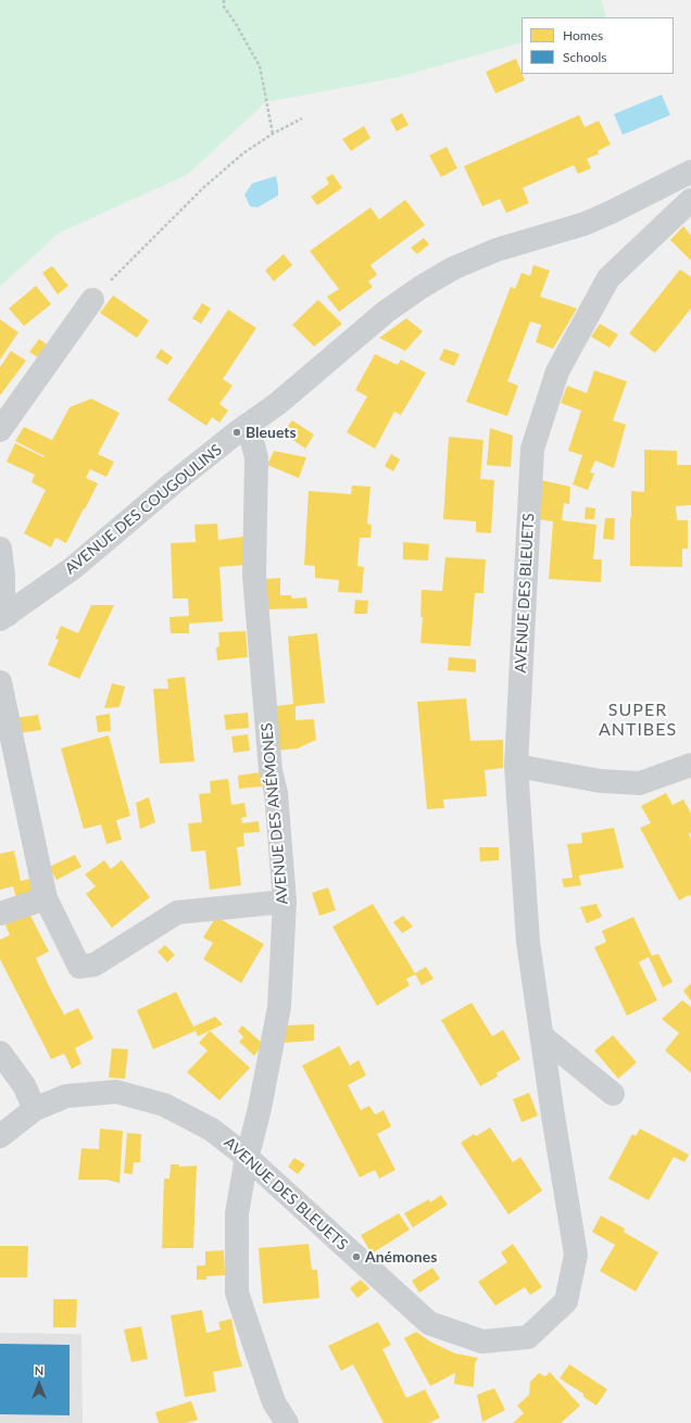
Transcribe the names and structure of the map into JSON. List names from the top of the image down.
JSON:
{
  "streets": {
    "street": ["AVENUE DES COUGOULINS", "AVENUE DES BLEUETS", "AVENUE DES ANÉMONES"]
  },
  "crossings": [
    ["AVENUE DES COUGOULINS", "AVENUE DES BLEUETS"],
    ["AVENUE DES COUGOULINS", "AVENUE DES ANÉMONES"],
    ["AVENUE DES BLEUETS", "AVENUE DES ANÉMONES"]
  ],
  "districts": ["SUPER ANTIBES"],
  "places": ["Bleuets", "Anémones"],
  "legend": ["Homes", "Schools"],
  "north": "top"
}
